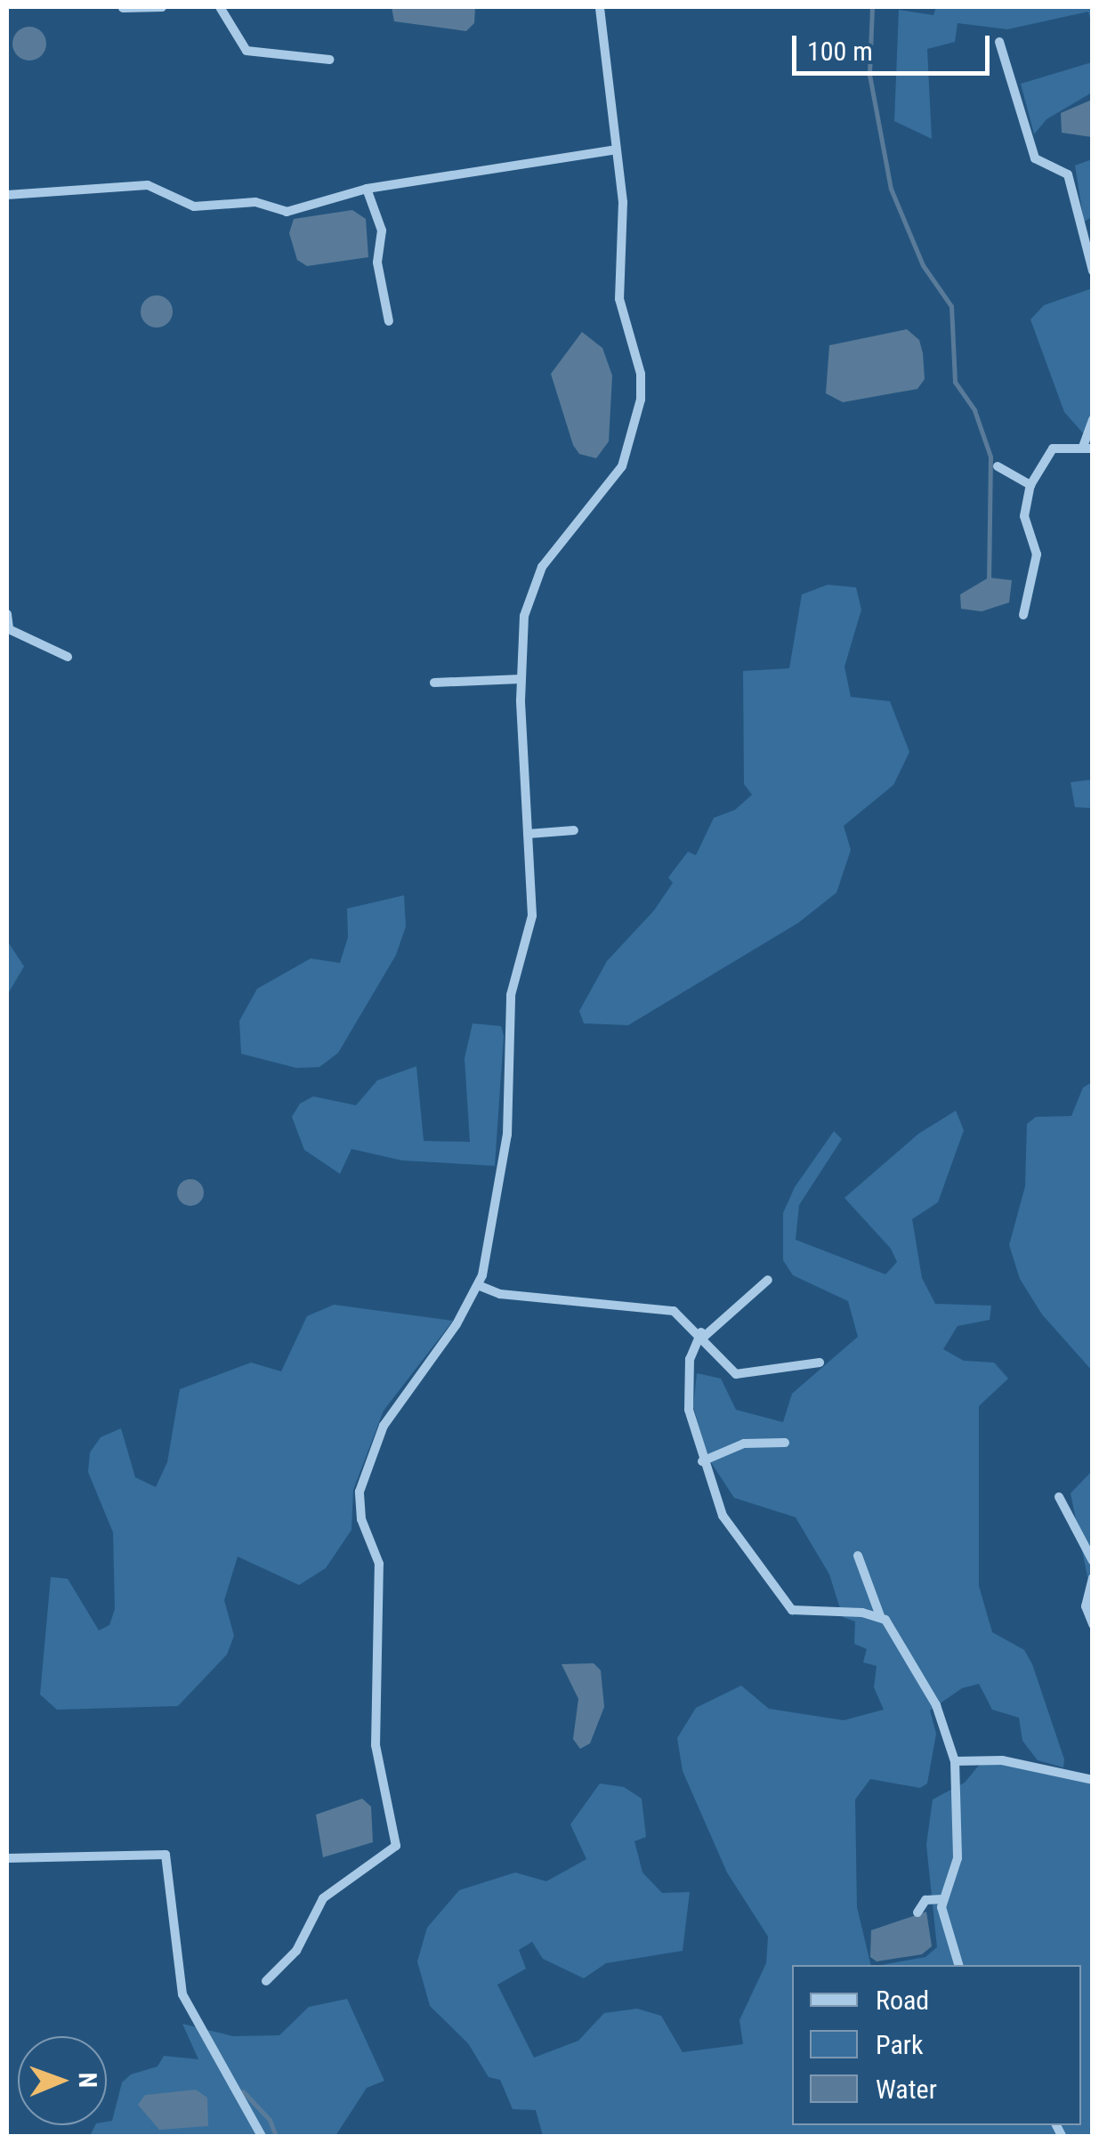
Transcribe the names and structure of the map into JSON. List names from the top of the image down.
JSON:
{
  "legend": ["Road", "Park", "Water"],
  "scale_bar": "100 m",
  "north": "right"
}
